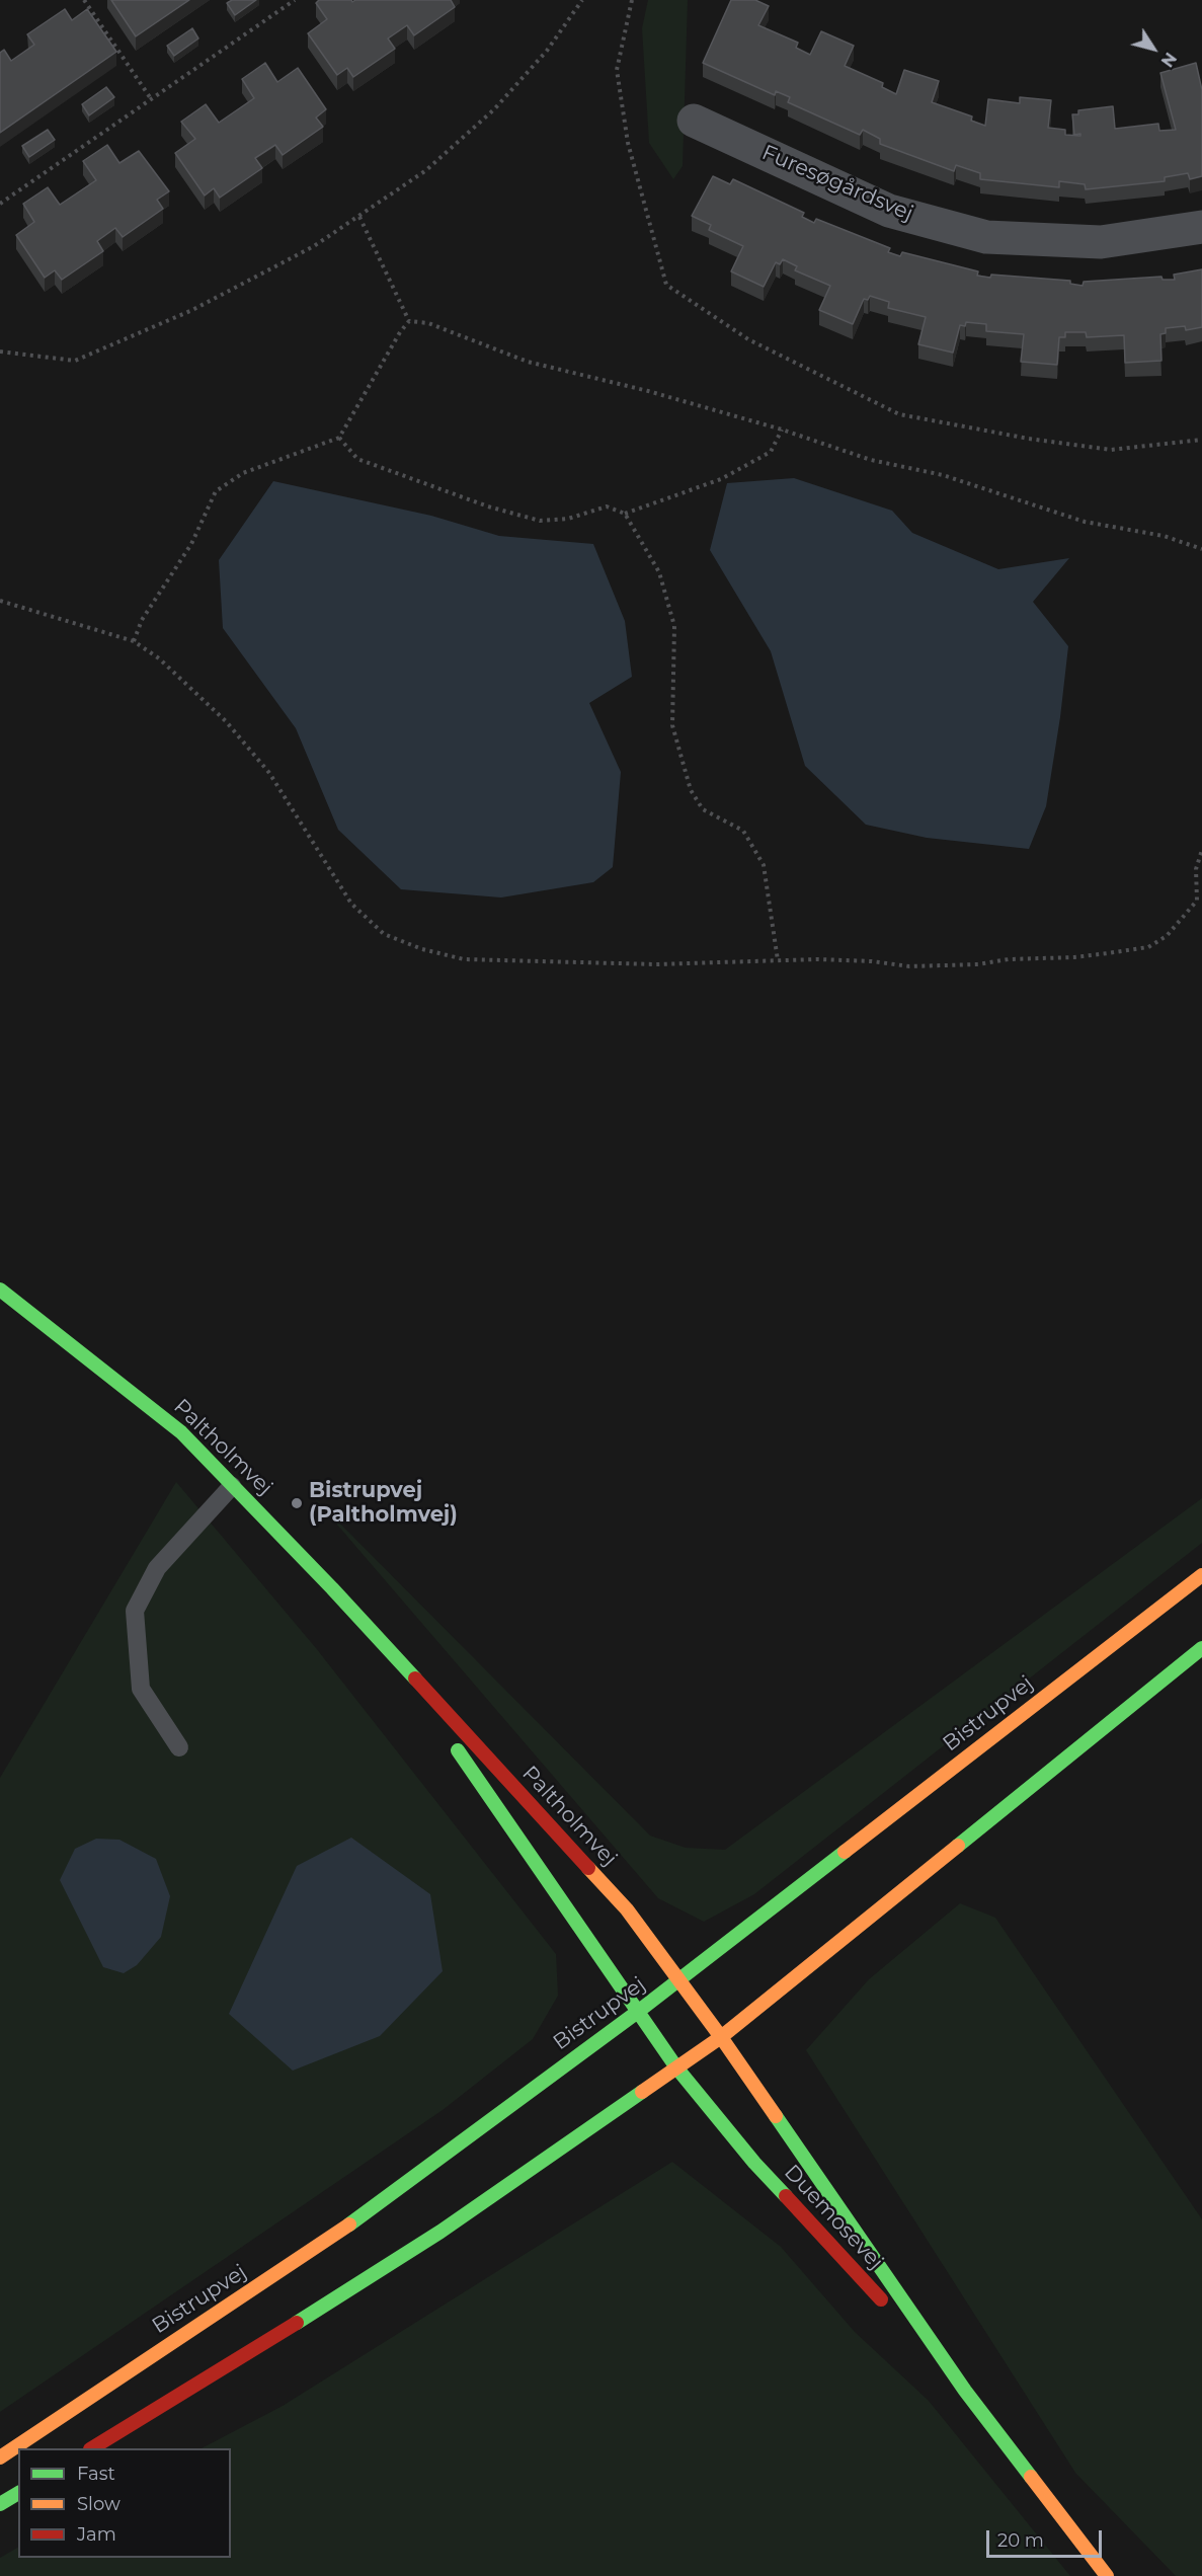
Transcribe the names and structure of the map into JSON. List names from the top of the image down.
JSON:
{
  "streets": {
    "main road": ["Paltholmvej", "Bistrupvej", "Duemosevej"],
    "street": ["Furesøgårdsvej"]
  },
  "crossings": [
    ["Paltholmvej", "Bistrupvej"],
    ["Paltholmvej", "Duemosevej"],
    ["Bistrupvej", "Duemosevej"]
  ],
  "places": ["Bistrupvej (Paltholmvej)"],
  "legend": ["Fast", "Slow", "Jam"],
  "scale_bar": "20 m",
  "north": "bottom right"
}
